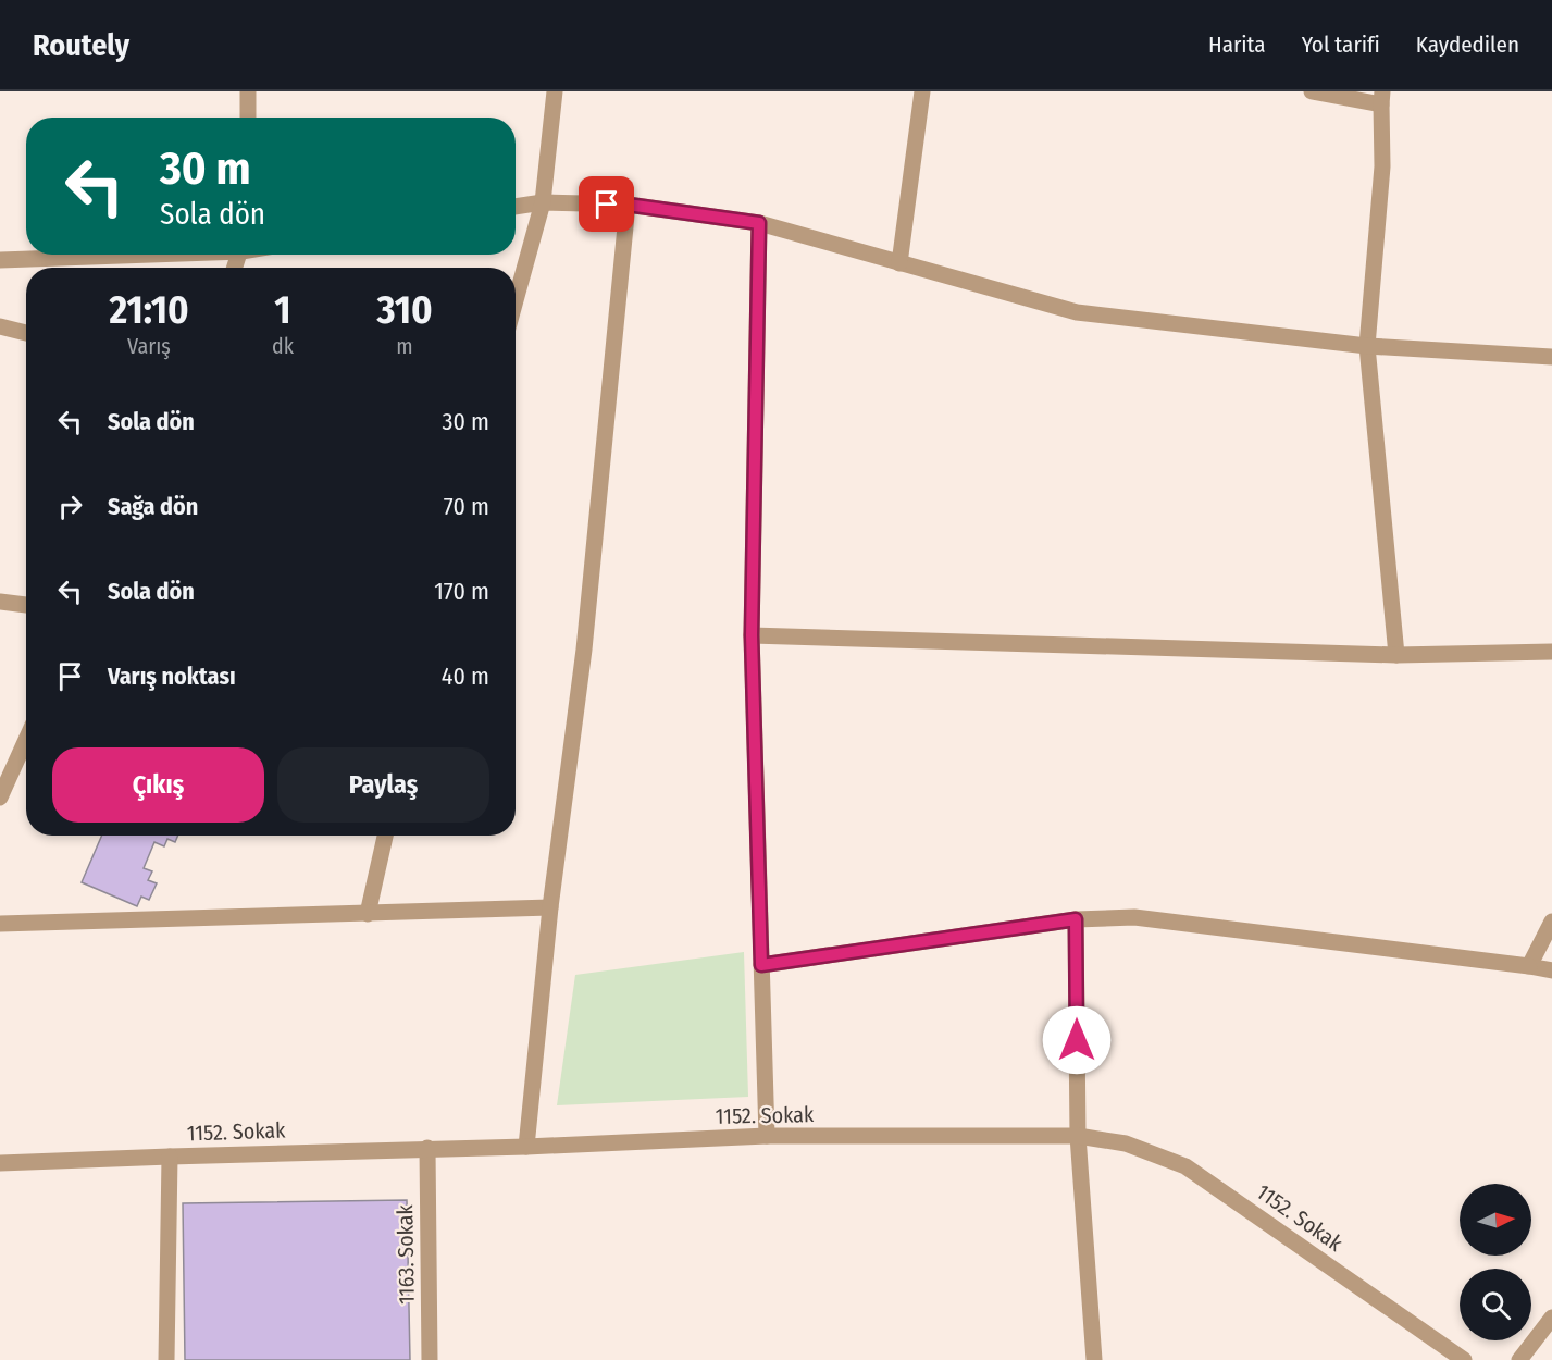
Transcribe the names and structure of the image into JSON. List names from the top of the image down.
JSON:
{
  "streets": {
    "street": ["1152. Sokak", "1163. Sokak"]
  },
  "crossings": [
    ["1152. Sokak", "1163. Sokak"]
  ],
  "north": "right",
  "page": {
    "header": "Routely",
    "nav": ["Harita", "Yol tarifi", "Kaydedilen"],
    "turn": ["30 m", "Sola dön"],
    "eta": [
      "21:10",
      "Varış",
      "1",
      "dk",
      "310",
      "m"
    ],
    "list": [
      {
        "name": "Sola dön",
        "value": "30 m"
      },
      {
        "name": "Sağa dön",
        "value": "70 m"
      },
      {
        "name": "Sola dön",
        "value": "170 m"
      },
      {
        "name": "Varış noktası",
        "value": "40 m"
      }
    ],
    "buttons": ["Çıkış", "Paylaş"]
  }
}
